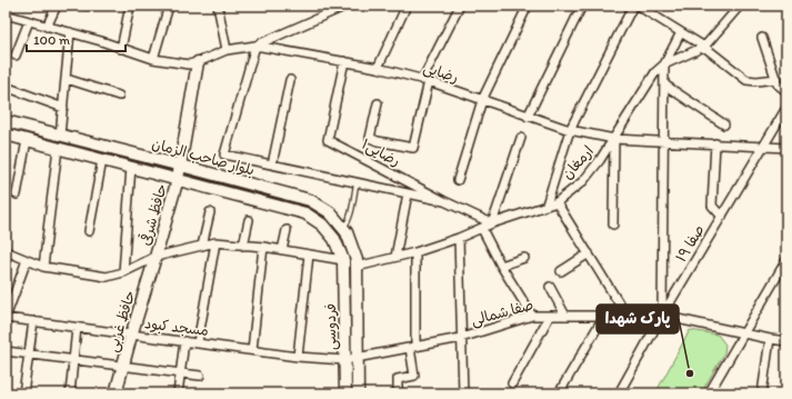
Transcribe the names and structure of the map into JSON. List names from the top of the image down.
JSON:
{
  "streets": {
    "main road": [
      "بلوار صاحب الزمان",
      "حافظ شرقی",
      "حافظ غربی",
      "فردوسی"
    ],
    "street": [
      "رضایی",
      "رضایی۱",
      "ارمغان",
      "صفا ۱۹",
      "صفا شمالی",
      "مسجد کبود"
    ]
  },
  "crossings": [
    ["رضایی", "رضایی۱"],
    ["رضایی", "ارمغان"],
    ["رضایی۱", "ارمغان"],
    ["بلوار صاحب الزمان", "ارمغان"],
    ["بلوار صاحب الزمان", "حافظ شرقی"],
    ["بلوار صاحب الزمان", "فردوسی"],
    ["ارمغان", "فردوسی"],
    ["حافظ شرقی", "حافظ غربی"],
    ["صفا ۱۹", "صفا شمالی"],
    ["صفا شمالی", "مسجد کبود"],
    ["صفا شمالی", "فردوسی"],
    ["حافظ غربی", "مسجد کبود"],
    ["مسجد کبود", "فردوسی"]
  ],
  "places": ["پارک شهدا"],
  "scale_bar": "100 m"
}
